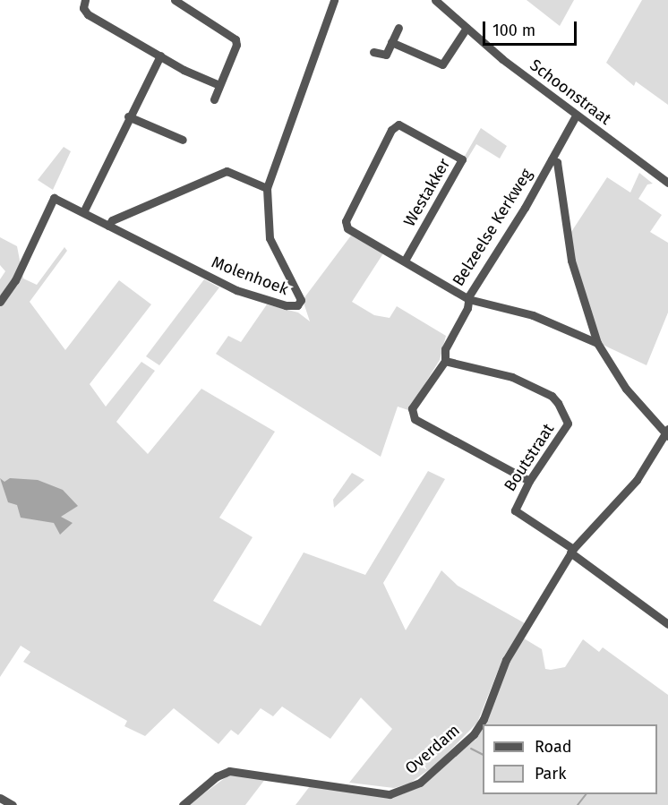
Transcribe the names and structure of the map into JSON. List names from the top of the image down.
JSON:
{
  "streets": {
    "street": [
      "Schoonstraat",
      "Westakker",
      "Belzeelse Kerkweg",
      "Molenhoek",
      "Boutstraat",
      "Overdam"
    ]
  },
  "crossings": [
    ["Schoonstraat", "Belzeelse Kerkweg"],
    ["Westakker", "Belzeelse Kerkweg"],
    ["Belzeelse Kerkweg", "Overdam"],
    ["Boutstraat", "Overdam"]
  ],
  "legend": ["Road", "Park"],
  "scale_bar": "100 m"
}
